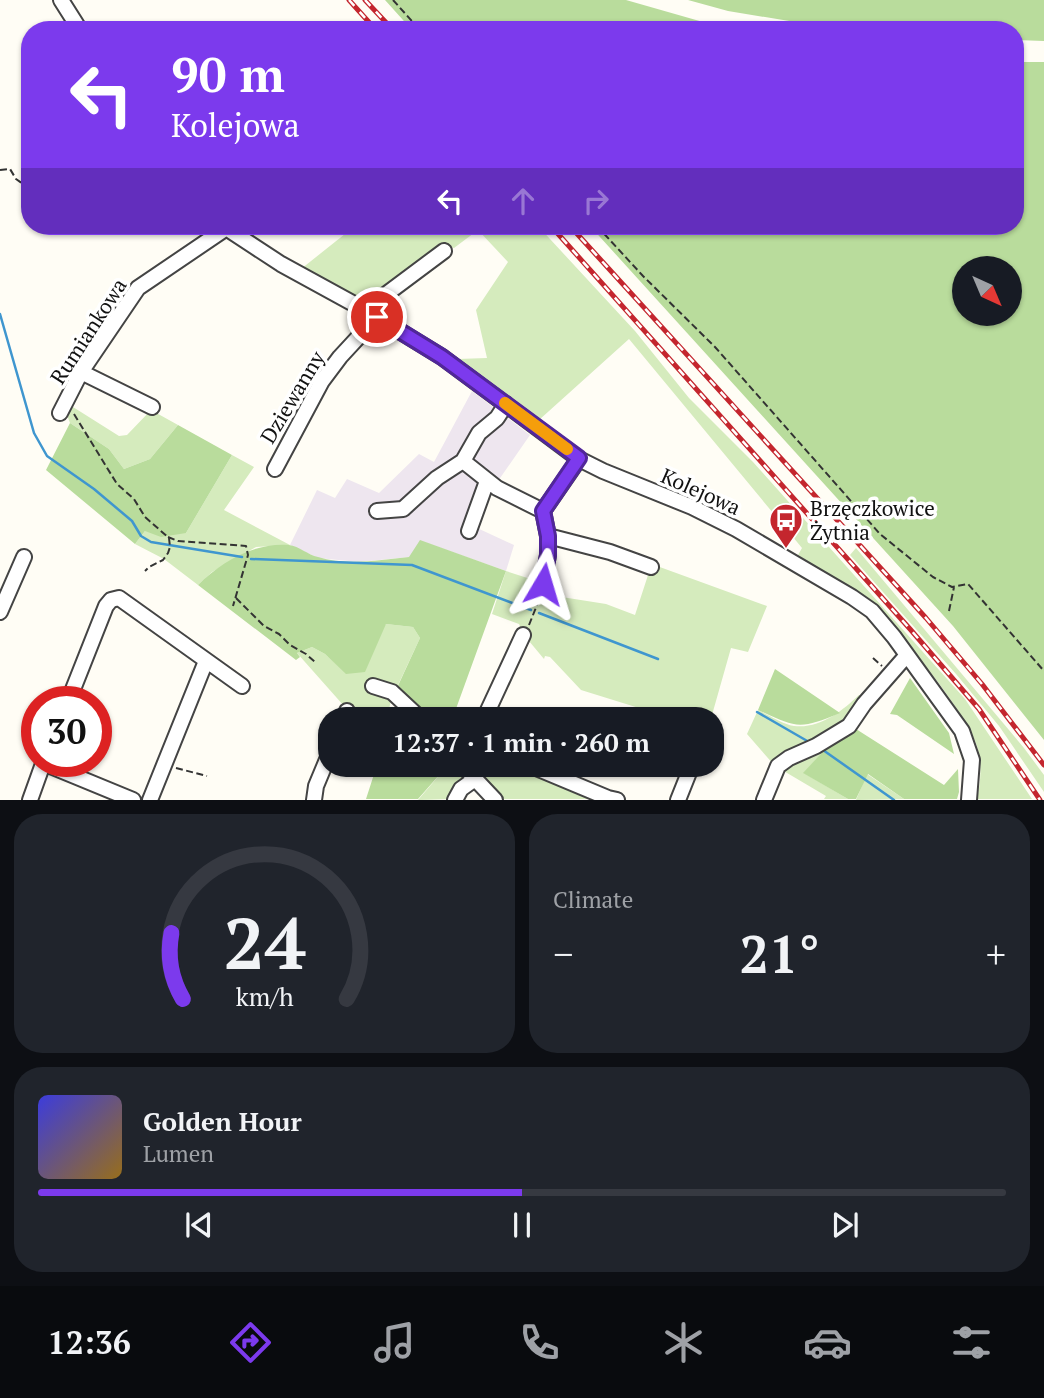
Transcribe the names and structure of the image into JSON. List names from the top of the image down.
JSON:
{
  "streets": {
    "street": ["Rumiankowa", "Dziewanny", "Kolejowa"]
  },
  "crossings": [
    ["Dziewanny", "Kolejowa"]
  ],
  "places": {
    "bus stop": ["Brzęczkowice Żytnia"]
  },
  "north": "bottom right",
  "page": {
    "turn": ["90 m", "Kolejowa"],
    "limit": "30",
    "trip": "12:37 · 1 min · 260 m",
    "tile": "Climate",
    "heat": ["−", "21°", "+"],
    "song": ["Golden Hour", "Lumen"],
    "tabs": "12:36",
    "gauge": ["24", "km/h"]
  }
}
